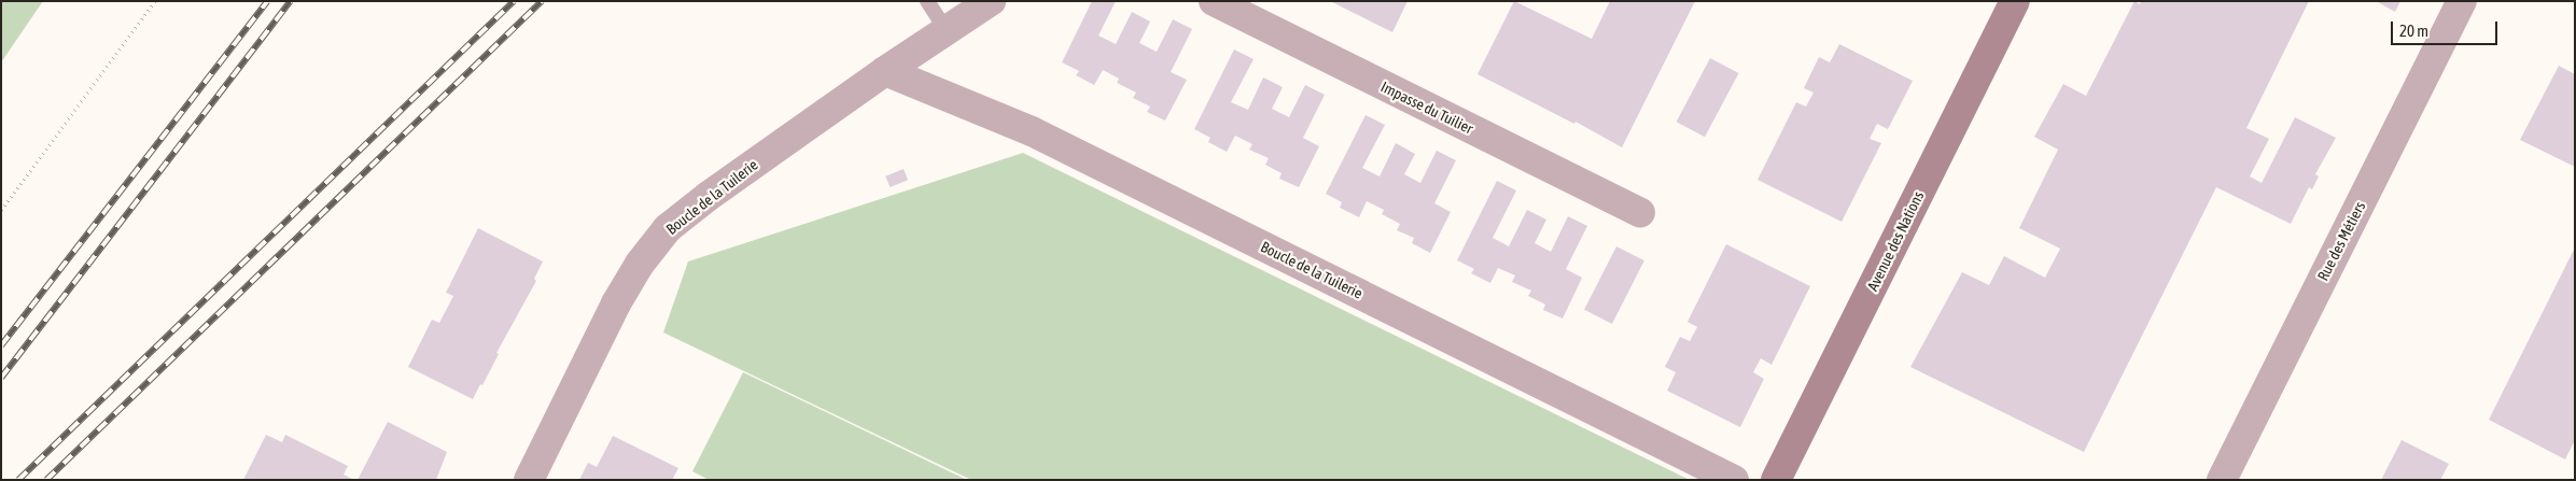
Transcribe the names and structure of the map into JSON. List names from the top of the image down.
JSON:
{
  "streets": {
    "main road": ["Avenue des Nations"],
    "street": ["Impasse du Tuilier", "Boucle de la Tuilerie", "Rue des Métiers"]
  },
  "scale_bar": "20 m"
}
